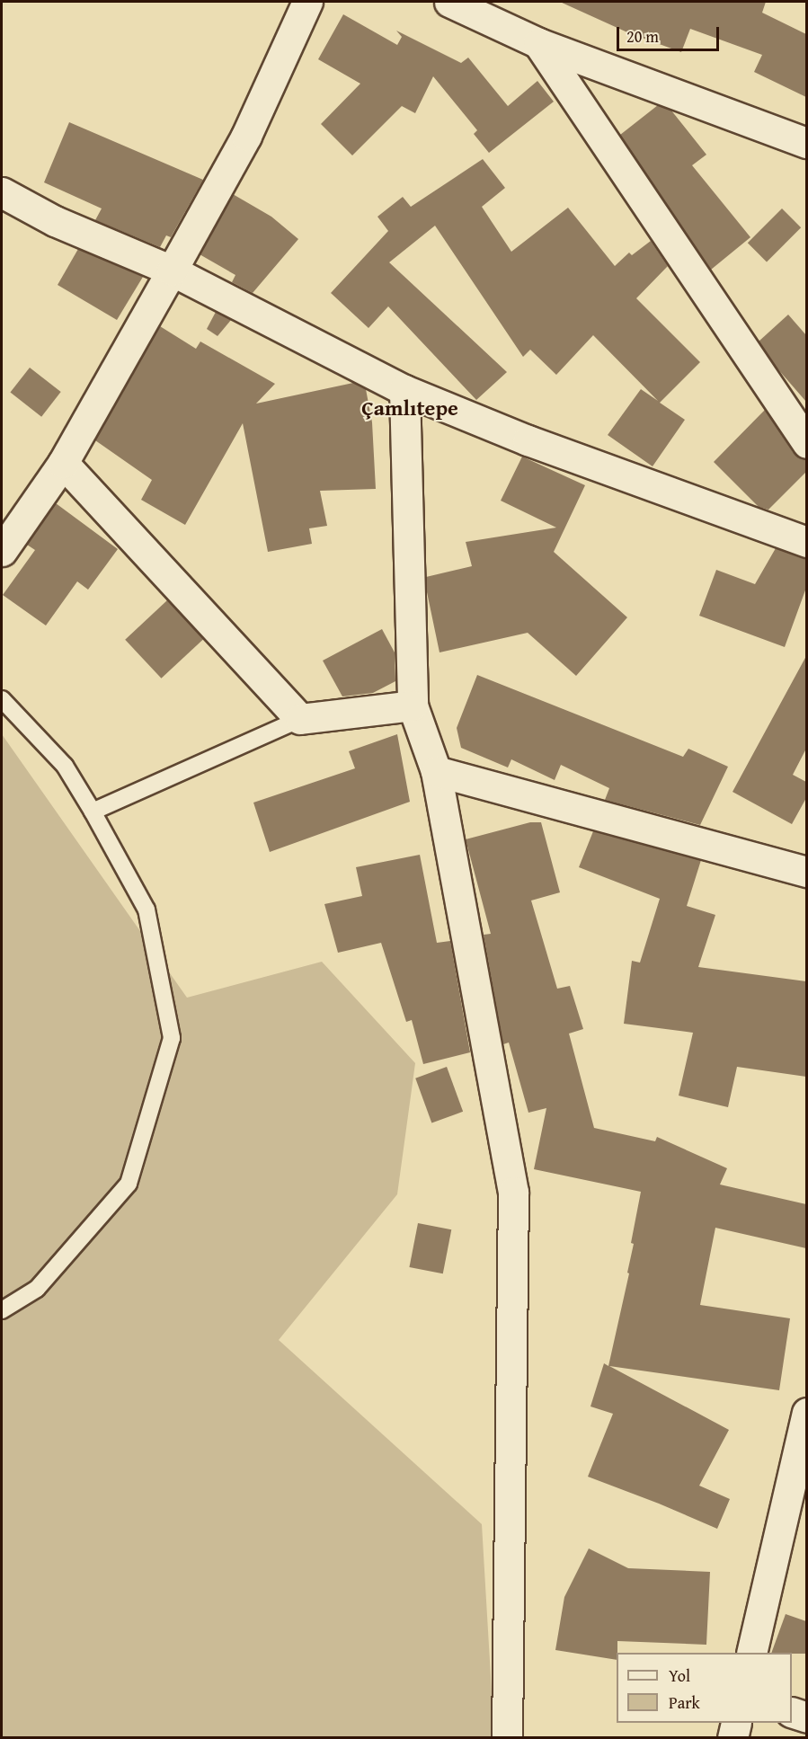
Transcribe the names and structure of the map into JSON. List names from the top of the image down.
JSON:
{
  "districts": ["Çamlıtepe"],
  "legend": ["Yol", "Park"],
  "scale_bar": "20 m"
}
